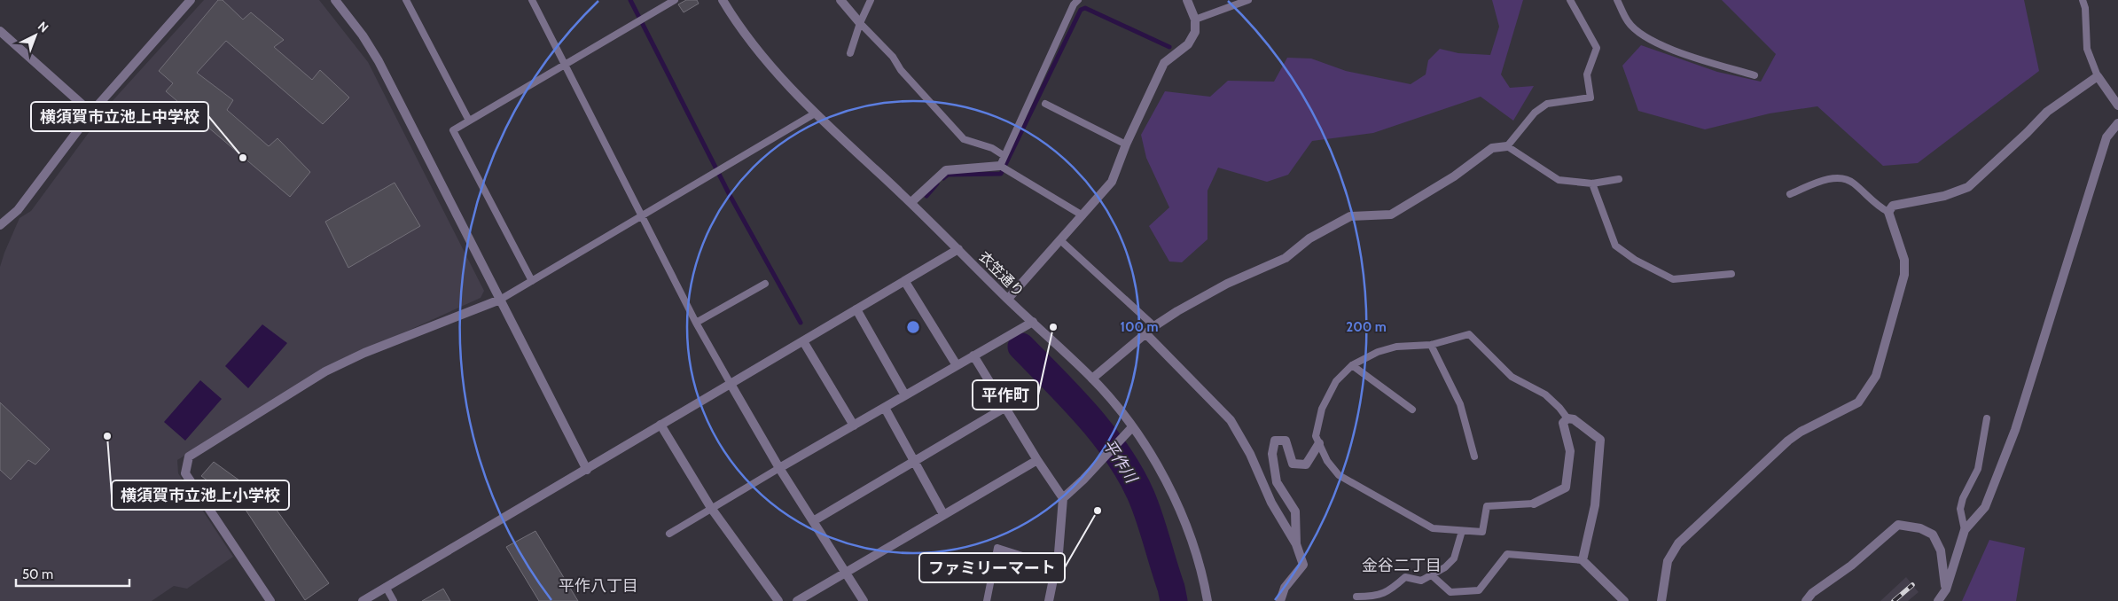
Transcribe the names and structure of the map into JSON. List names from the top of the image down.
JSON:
{
  "streets": {
    "street": ["衣笠通り"]
  },
  "districts": ["金谷二丁目", "平作八丁目"],
  "water": ["平作川"],
  "places": [
    "横須賀市立池上中学校",
    "平作町",
    "横須賀市立池上小学校",
    "ファミリーマート"
  ],
  "scale_bar": "50 m",
  "north": "top right",
  "rings": ["100 m", "200 m"]
}
